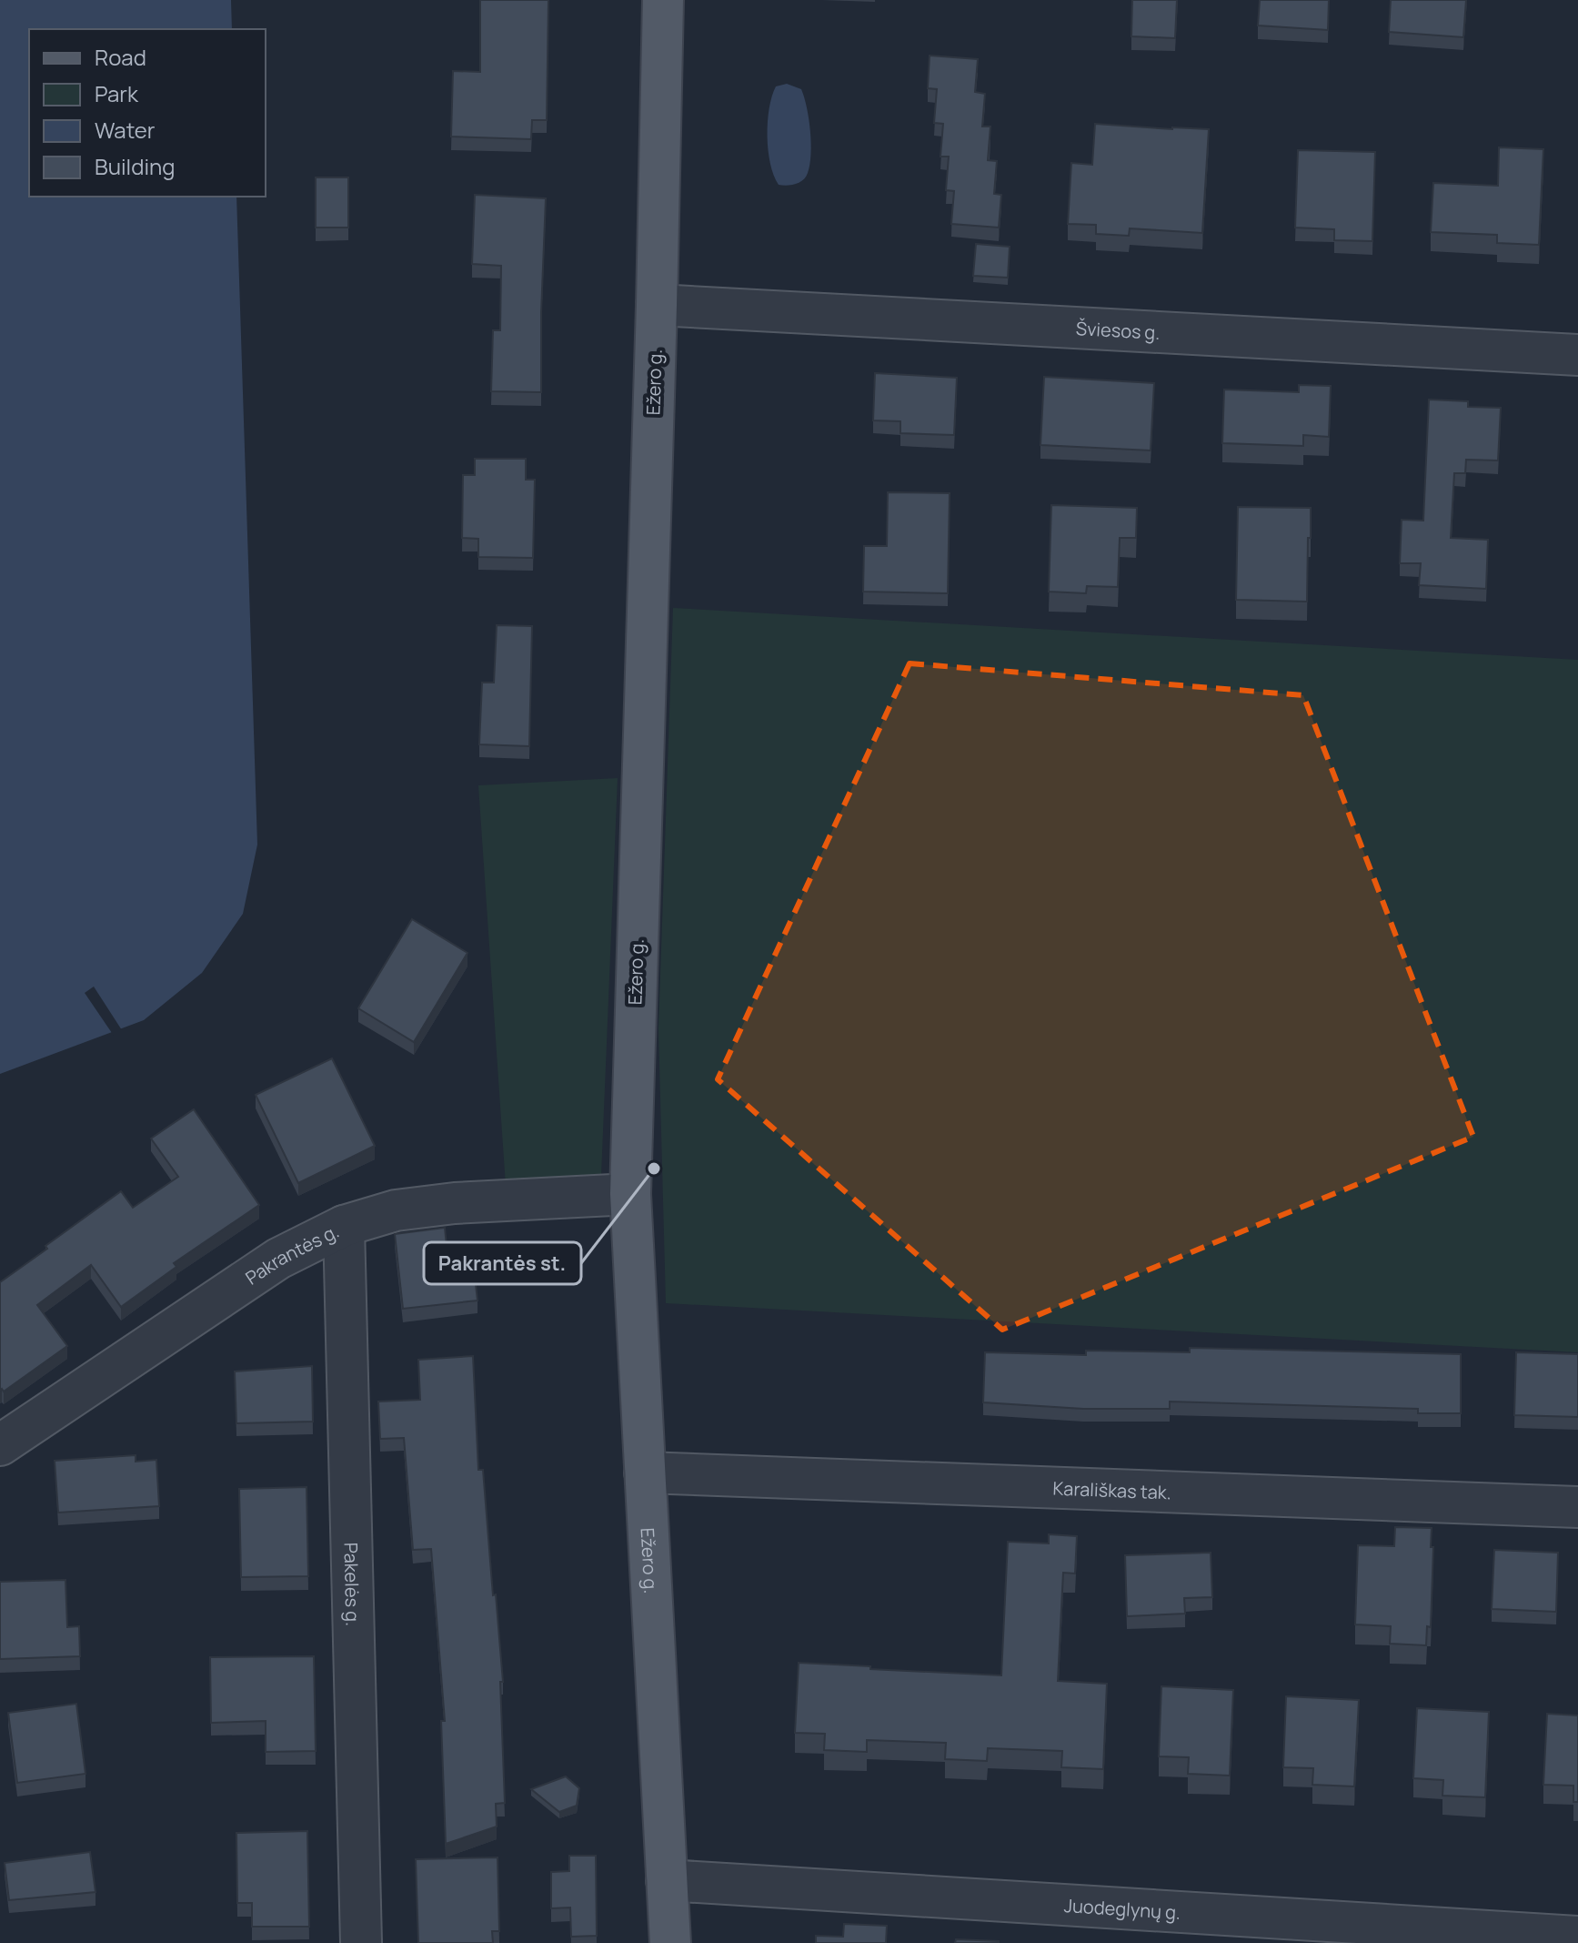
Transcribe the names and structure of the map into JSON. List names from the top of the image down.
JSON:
{
  "streets": {
    "main road": ["Ežero g."],
    "street": [
      "Šviesos g.",
      "Pakrantės g.",
      "Karališkas tak.",
      "Pakelės g.",
      "Juodeglynų g."
    ]
  },
  "crossings": [
    ["Šviesos g.", "Ežero g."],
    ["Ežero g.", "Pakrantės g."],
    ["Ežero g.", "Karališkas tak."],
    ["Ežero g.", "Juodeglynų g."],
    ["Pakrantės g.", "Pakelės g."]
  ],
  "places": ["Pakrantės st."],
  "legend": [
    "Road",
    "Park",
    "Water",
    "Building"
  ]
}
